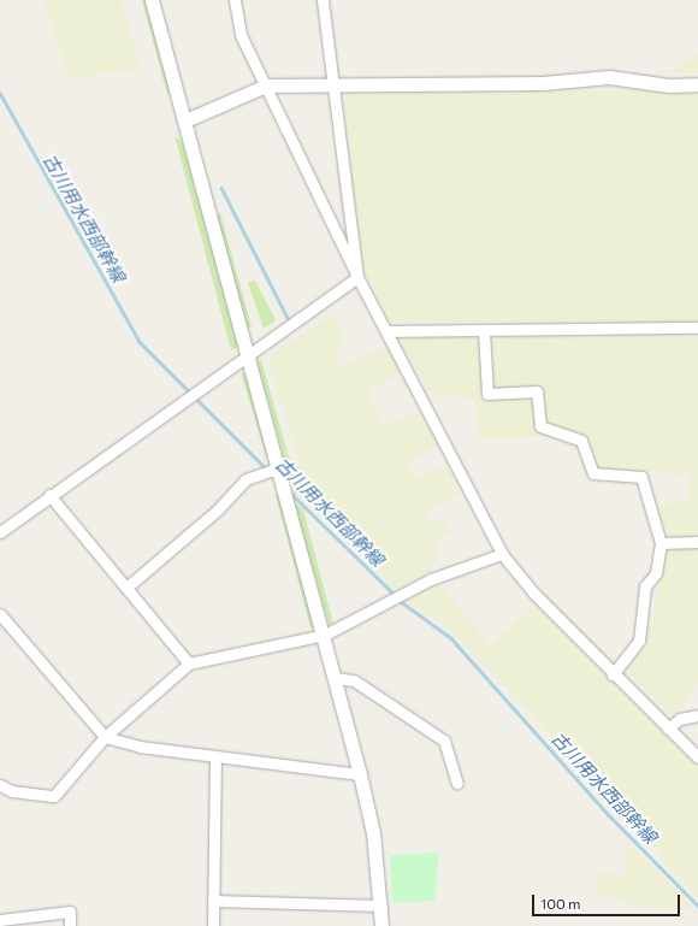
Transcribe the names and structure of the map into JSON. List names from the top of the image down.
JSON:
{
  "water": ["古川用水西部幹線"],
  "scale_bar": "100 m"
}
